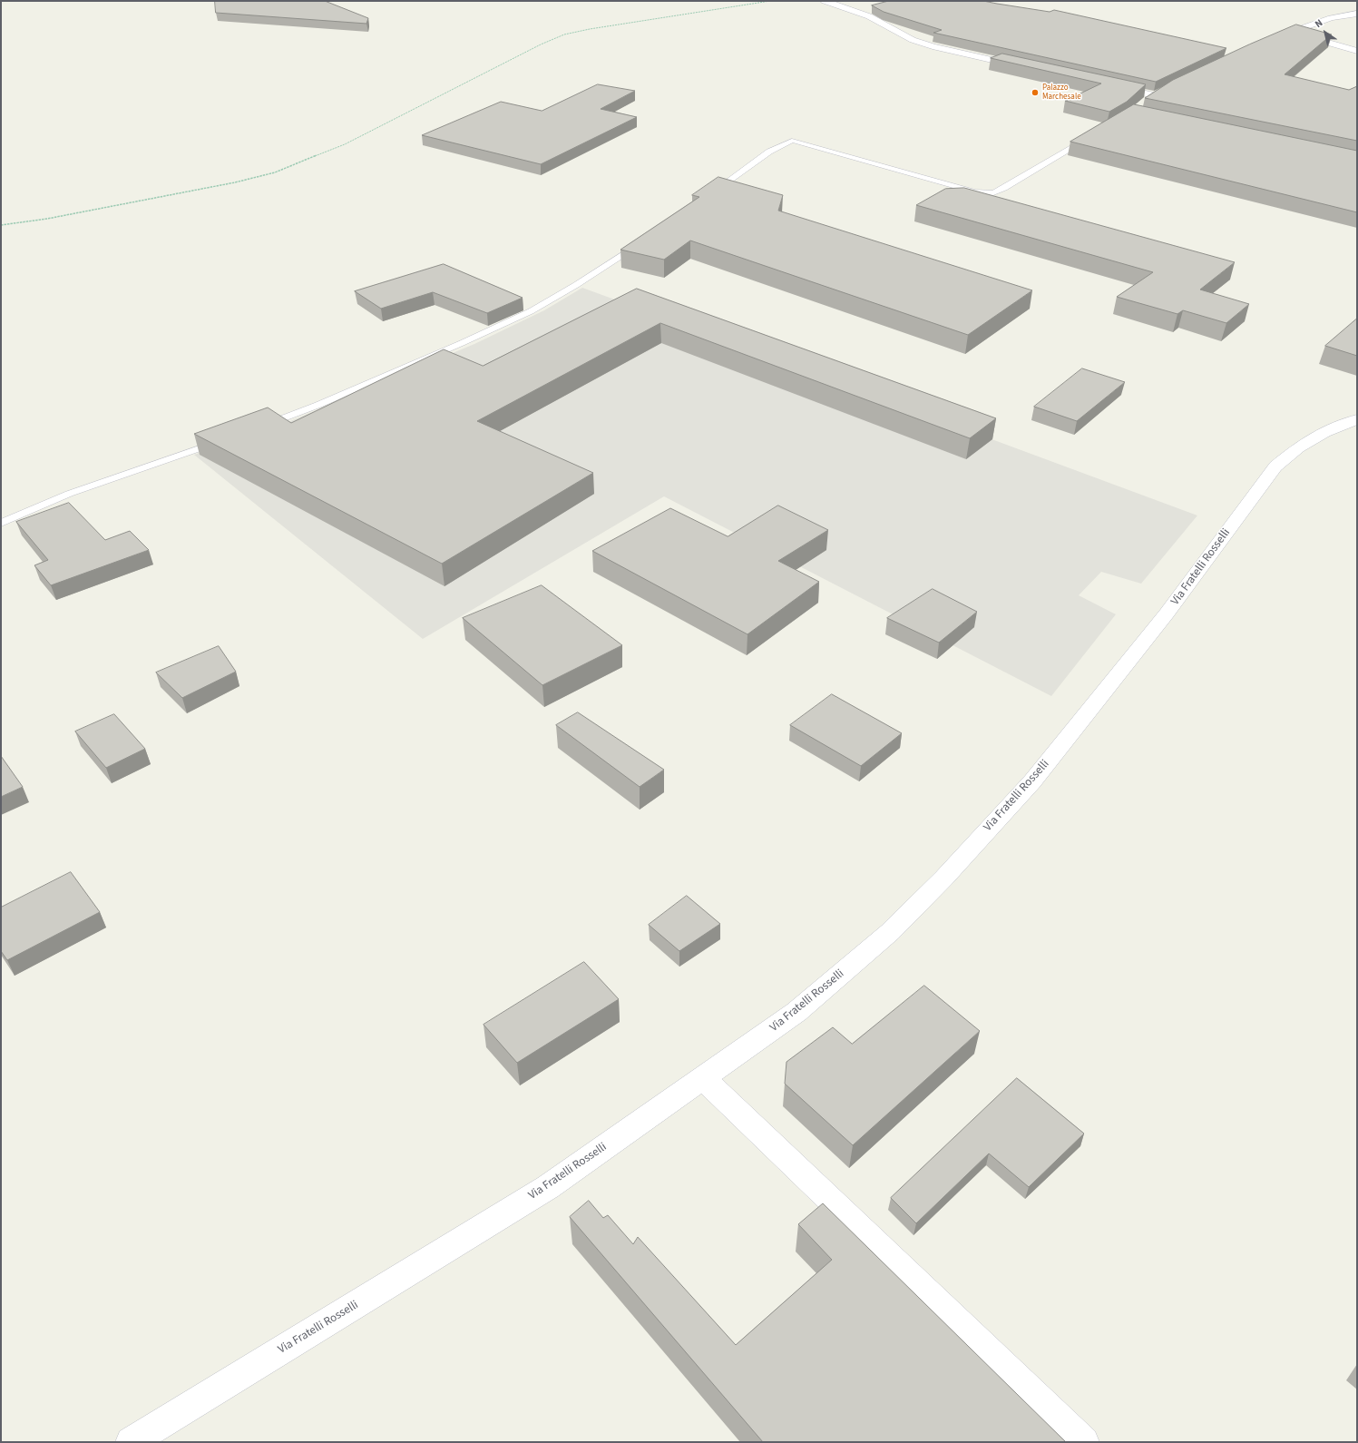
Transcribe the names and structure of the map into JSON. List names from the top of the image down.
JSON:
{
  "streets": {
    "main road": ["Via Fratelli Rosselli"]
  },
  "places": ["Palazzo Marchesale"],
  "north": "top left"
}
